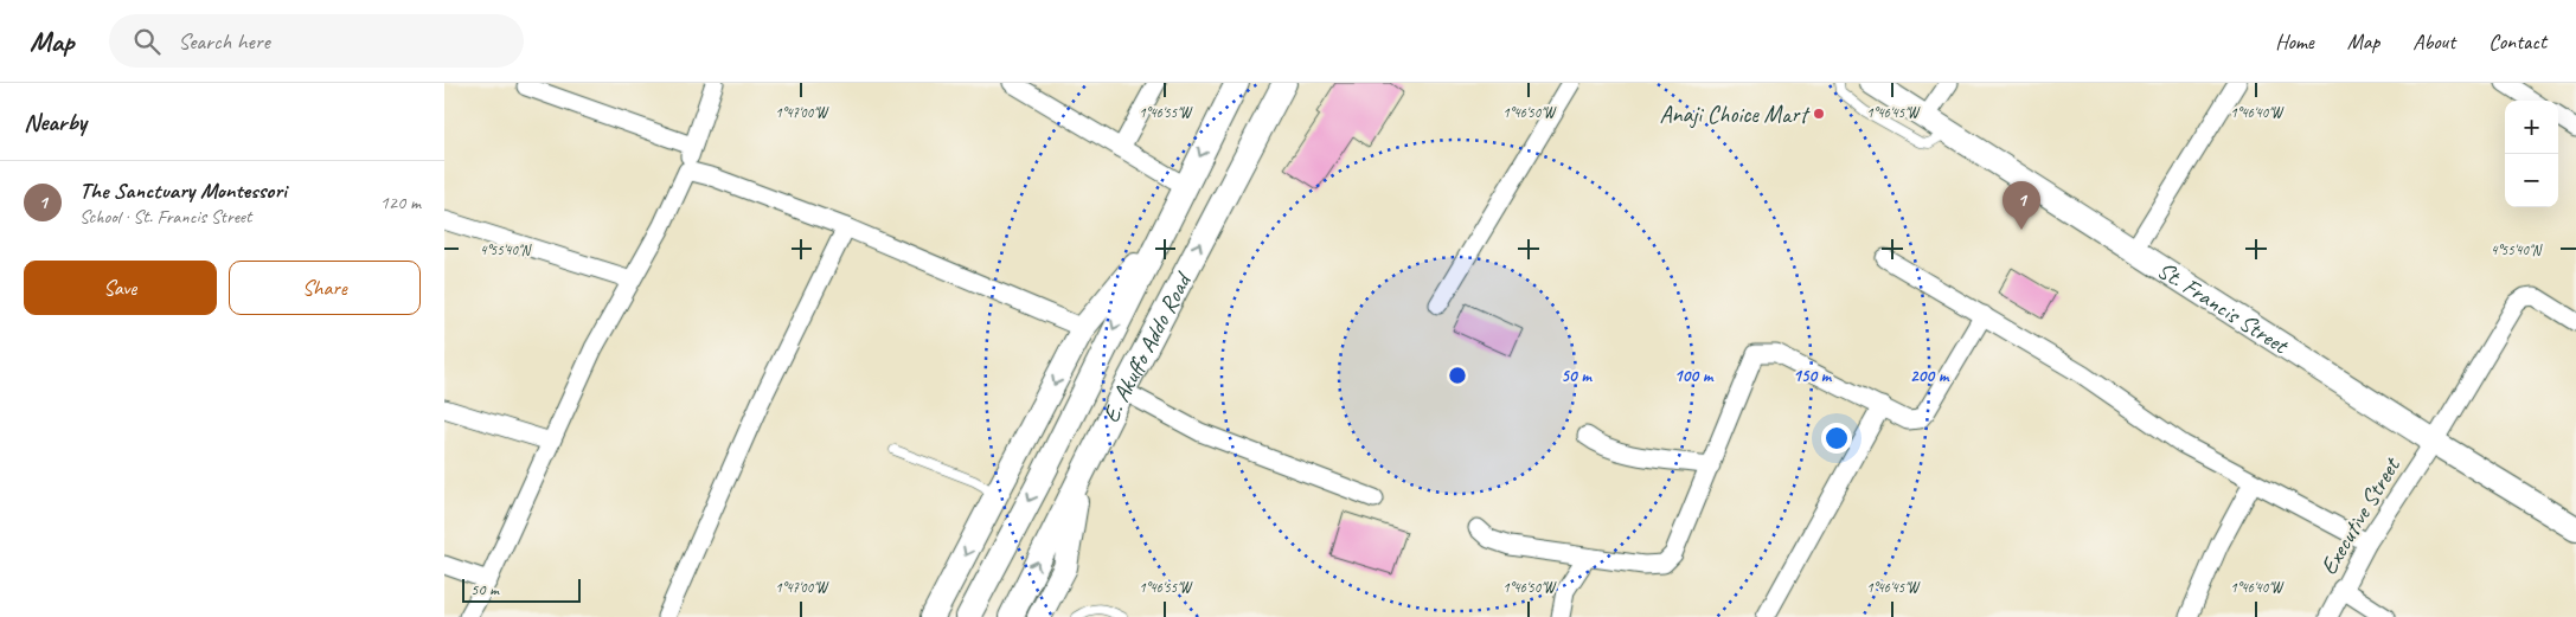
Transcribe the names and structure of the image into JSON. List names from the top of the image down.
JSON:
{
  "streets": {
    "main road": ["St. Francis Street", "E. Akuffo Addo Road"],
    "street": ["Executive Street"]
  },
  "crossings": [
    ["St. Francis Street", "Executive Street"]
  ],
  "places": ["Anaji Choice Mart"],
  "scale_bar": "50 m",
  "page": {
    "header": "Map",
    "search": "Search here",
    "nav": [
      "Home",
      "Map",
      "About",
      "Contact"
    ],
    "heading": "Nearby",
    "map_buttons": ["+", "−"],
    "list": [
      {
        "mark": "1",
        "name": "The Sanctuary Montessori",
        "note": "School · St. Francis Street",
        "value": "120 m"
      }
    ],
    "pins": "1",
    "buttons": ["Save", "Share"],
    "scale": "50 m"
  },
  "coordinates": [
    "1°47'00\"W",
    "1°46'55\"W",
    "1°46'50\"W",
    "1°46'45\"W",
    "1°46'40\"W",
    "4°55'40\"N"
  ],
  "rings": [
    "50 m",
    "100 m",
    "150 m",
    "200 m"
  ]
}
